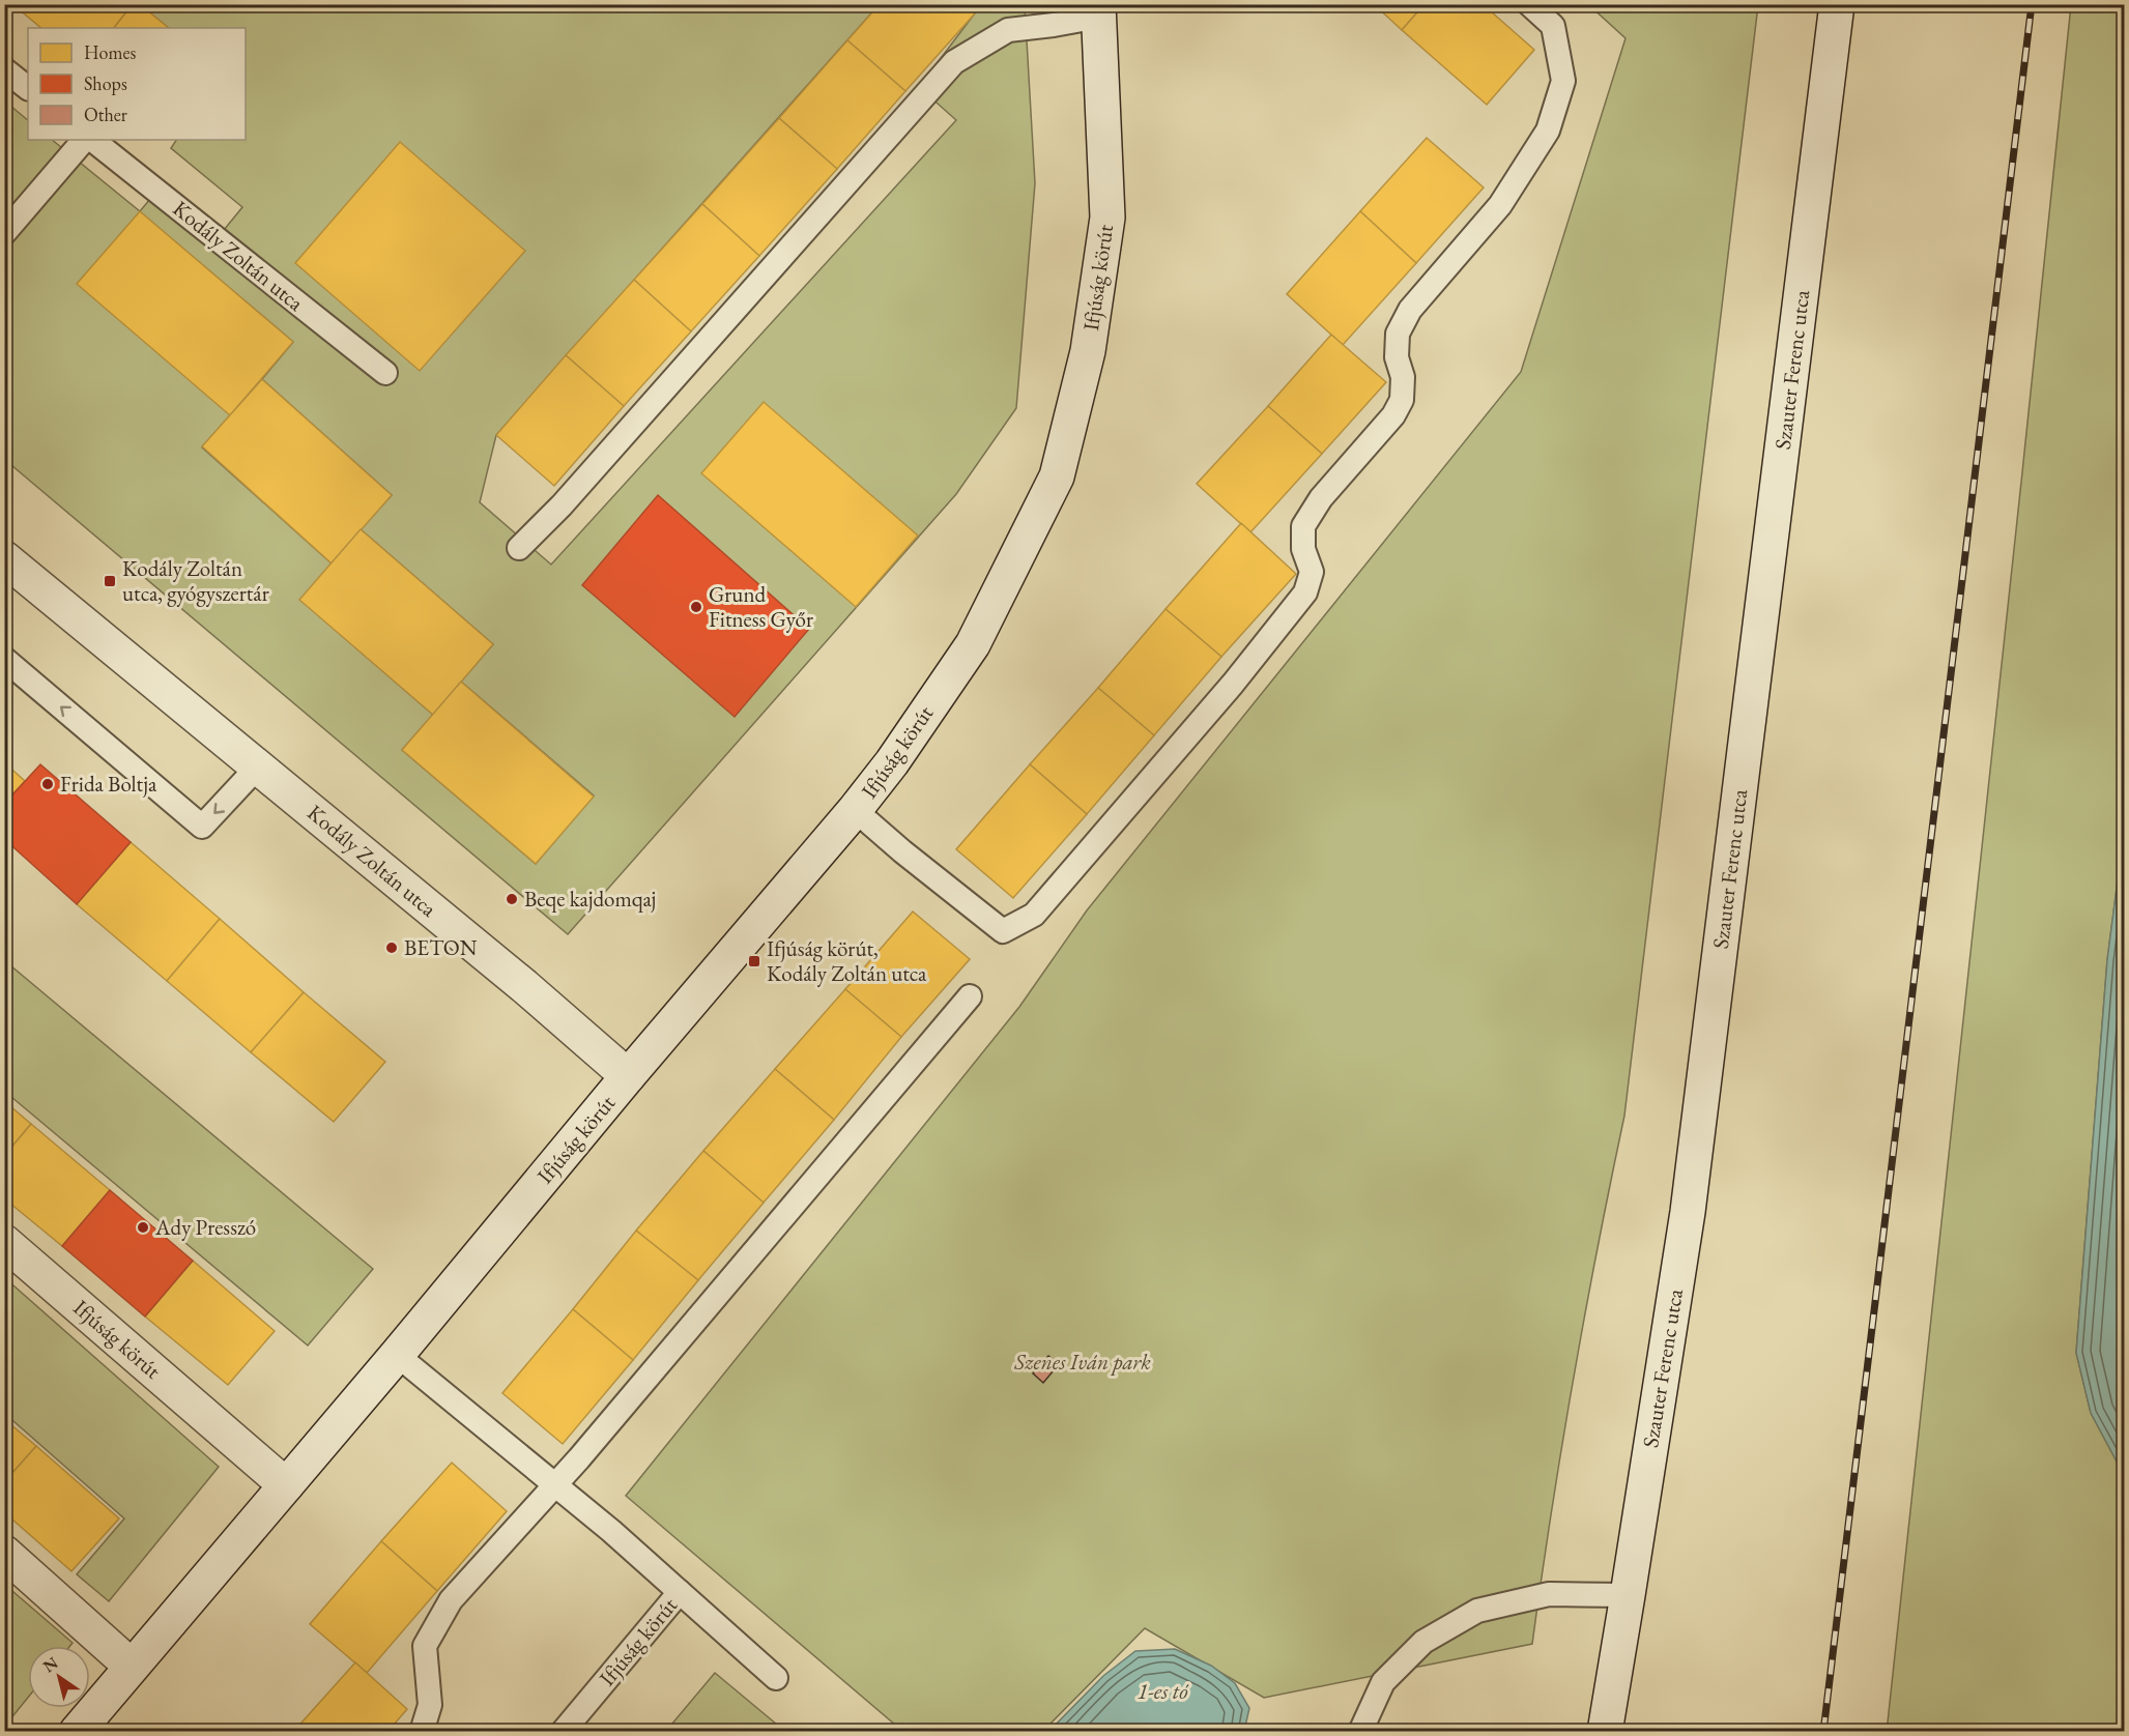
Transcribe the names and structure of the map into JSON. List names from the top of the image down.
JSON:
{
  "streets": {
    "street": ["Kodály Zoltán utca", "Ifjúság körút", "Szauter Ferenc utca"]
  },
  "crossings": [
    ["Kodály Zoltán utca", "Ifjúság körút"]
  ],
  "water": ["1-es tó"],
  "parks": ["Szenes Iván park"],
  "places": {
    "transit": ["Kodály Zoltán utca, gyógyszertár", "Ifjúság körút, Kodály Zoltán utca"],
    "other": [
      "Grund Fitness Győr",
      "Frida Boltja",
      "Beqe kajdomqaj",
      "BETON",
      "Ady Presszó"
    ]
  },
  "legend": ["Homes", "Shops", "Other"],
  "north": "top left"
}
